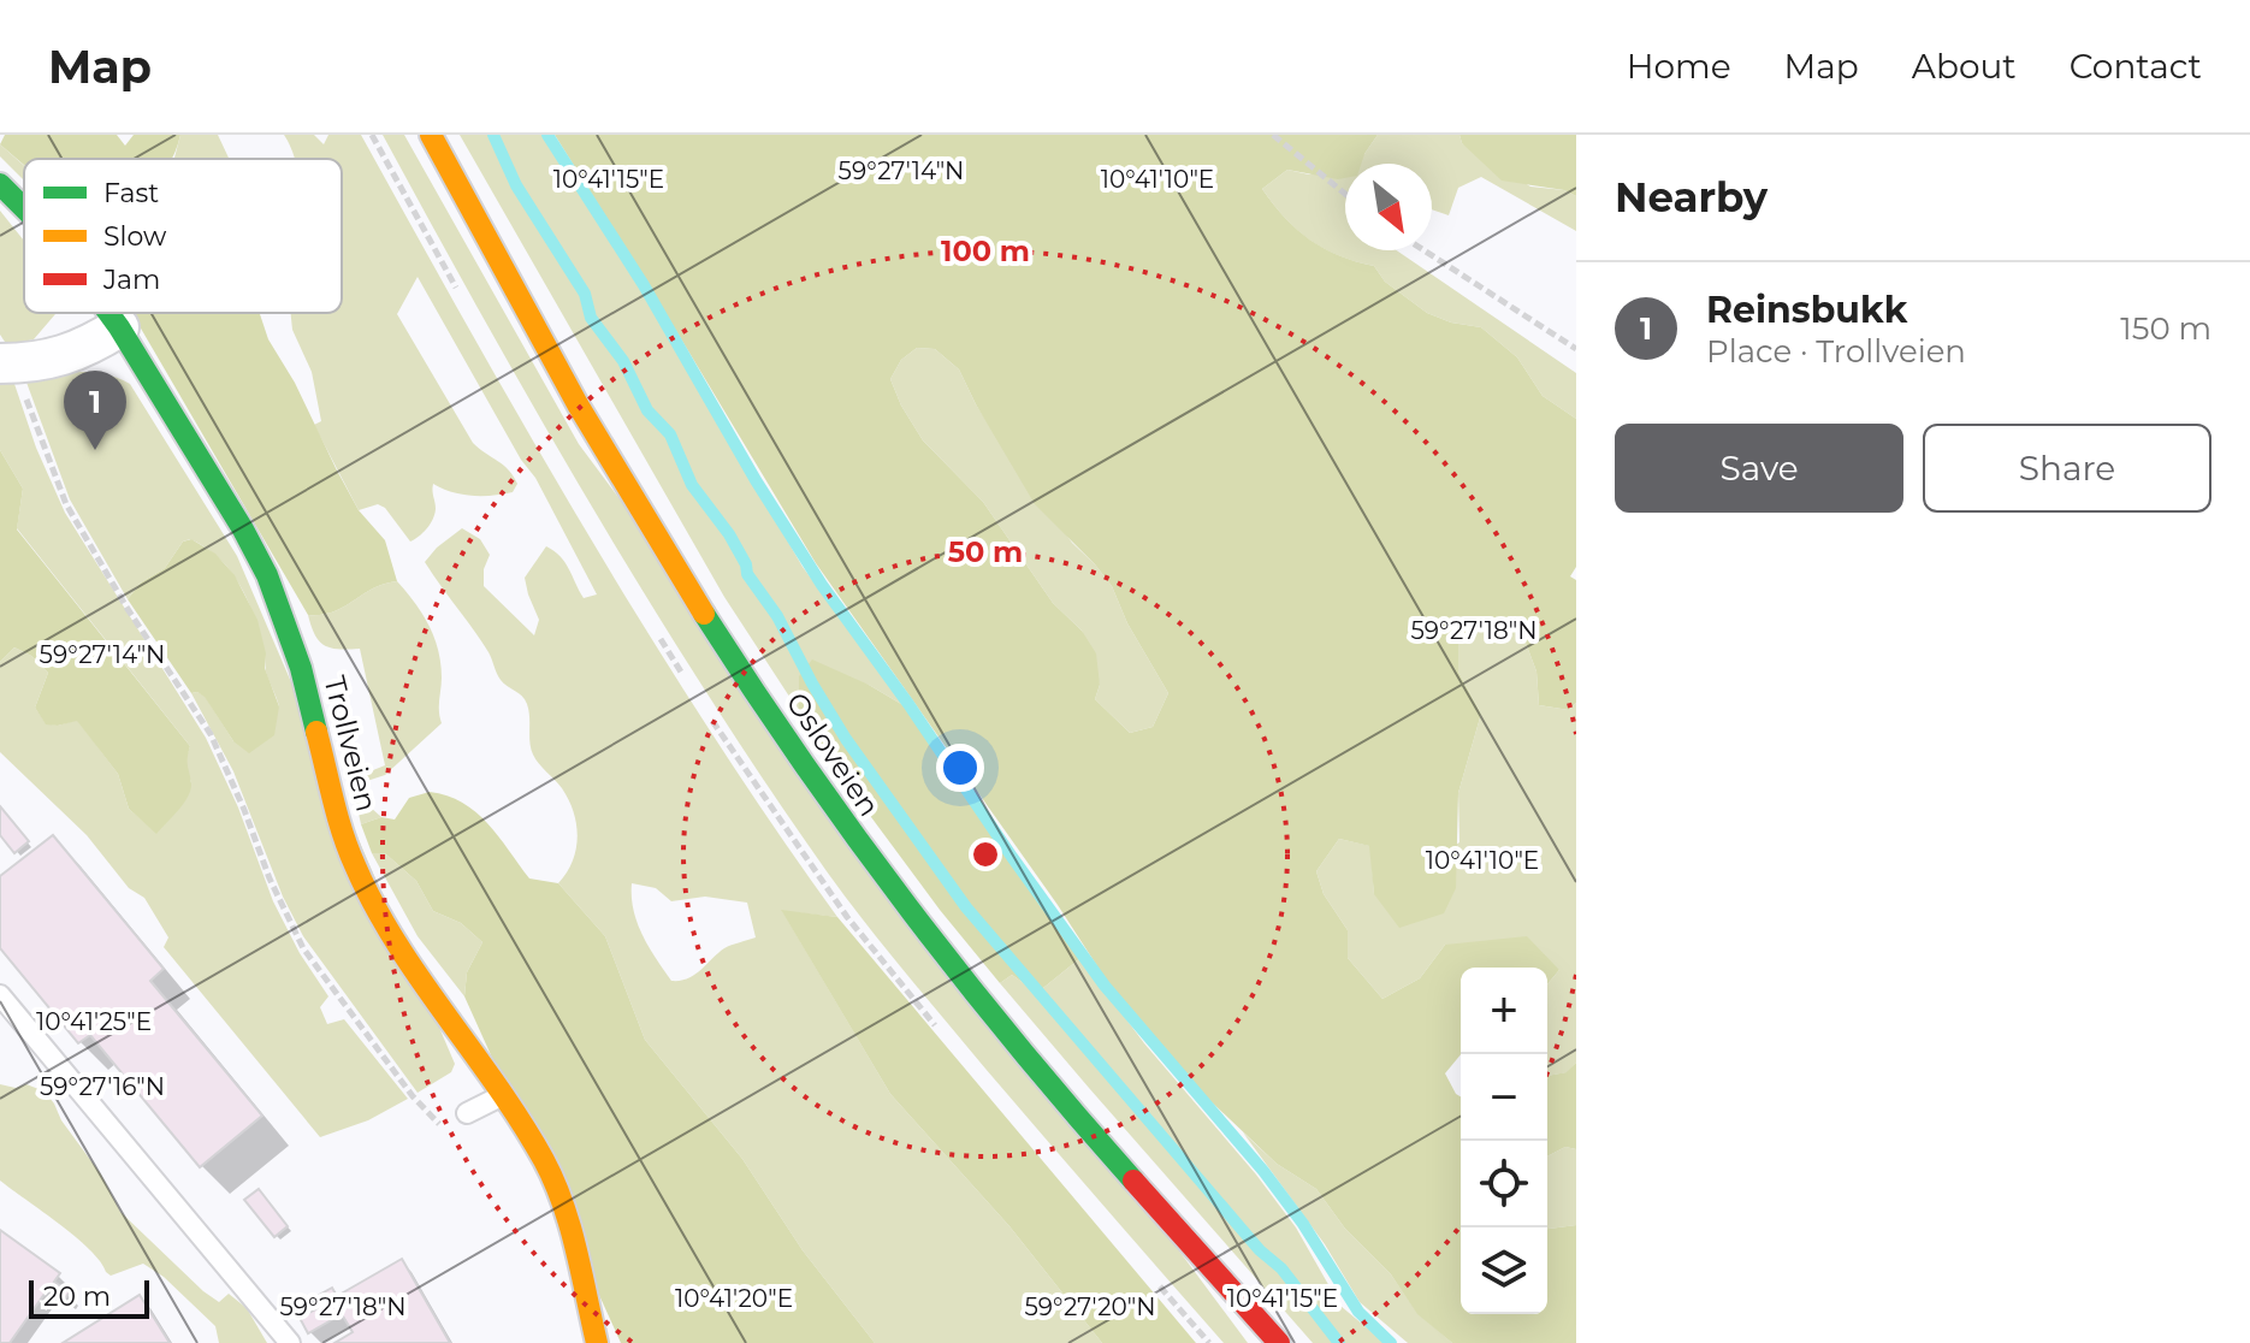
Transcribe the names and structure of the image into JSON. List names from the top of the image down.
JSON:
{
  "streets": {
    "main road": ["Trollveien", "Osloveien"]
  },
  "legend": ["Fast", "Slow", "Jam"],
  "scale_bar": "20 m",
  "north": "bottom right",
  "page": {
    "header": "Map",
    "nav": [
      "Home",
      "Map",
      "About",
      "Contact"
    ],
    "heading": "Nearby",
    "list": [
      {
        "mark": "1",
        "name": "Reinsbukk",
        "note": "Place · Trollveien",
        "value": "150 m"
      }
    ],
    "pins": "1",
    "buttons": ["Save", "Share"],
    "map_buttons": ["+", "−"],
    "scale": "20 m"
  },
  "coordinates": [
    "59°27'14\"N",
    "10°41'15\"E",
    "10°41'10\"E",
    "59°27'18\"N",
    "10°41'25\"E",
    "59°27'16\"N",
    "10°41'20\"E",
    "59°27'20\"N"
  ],
  "rings": ["100 m", "50 m"]
}
